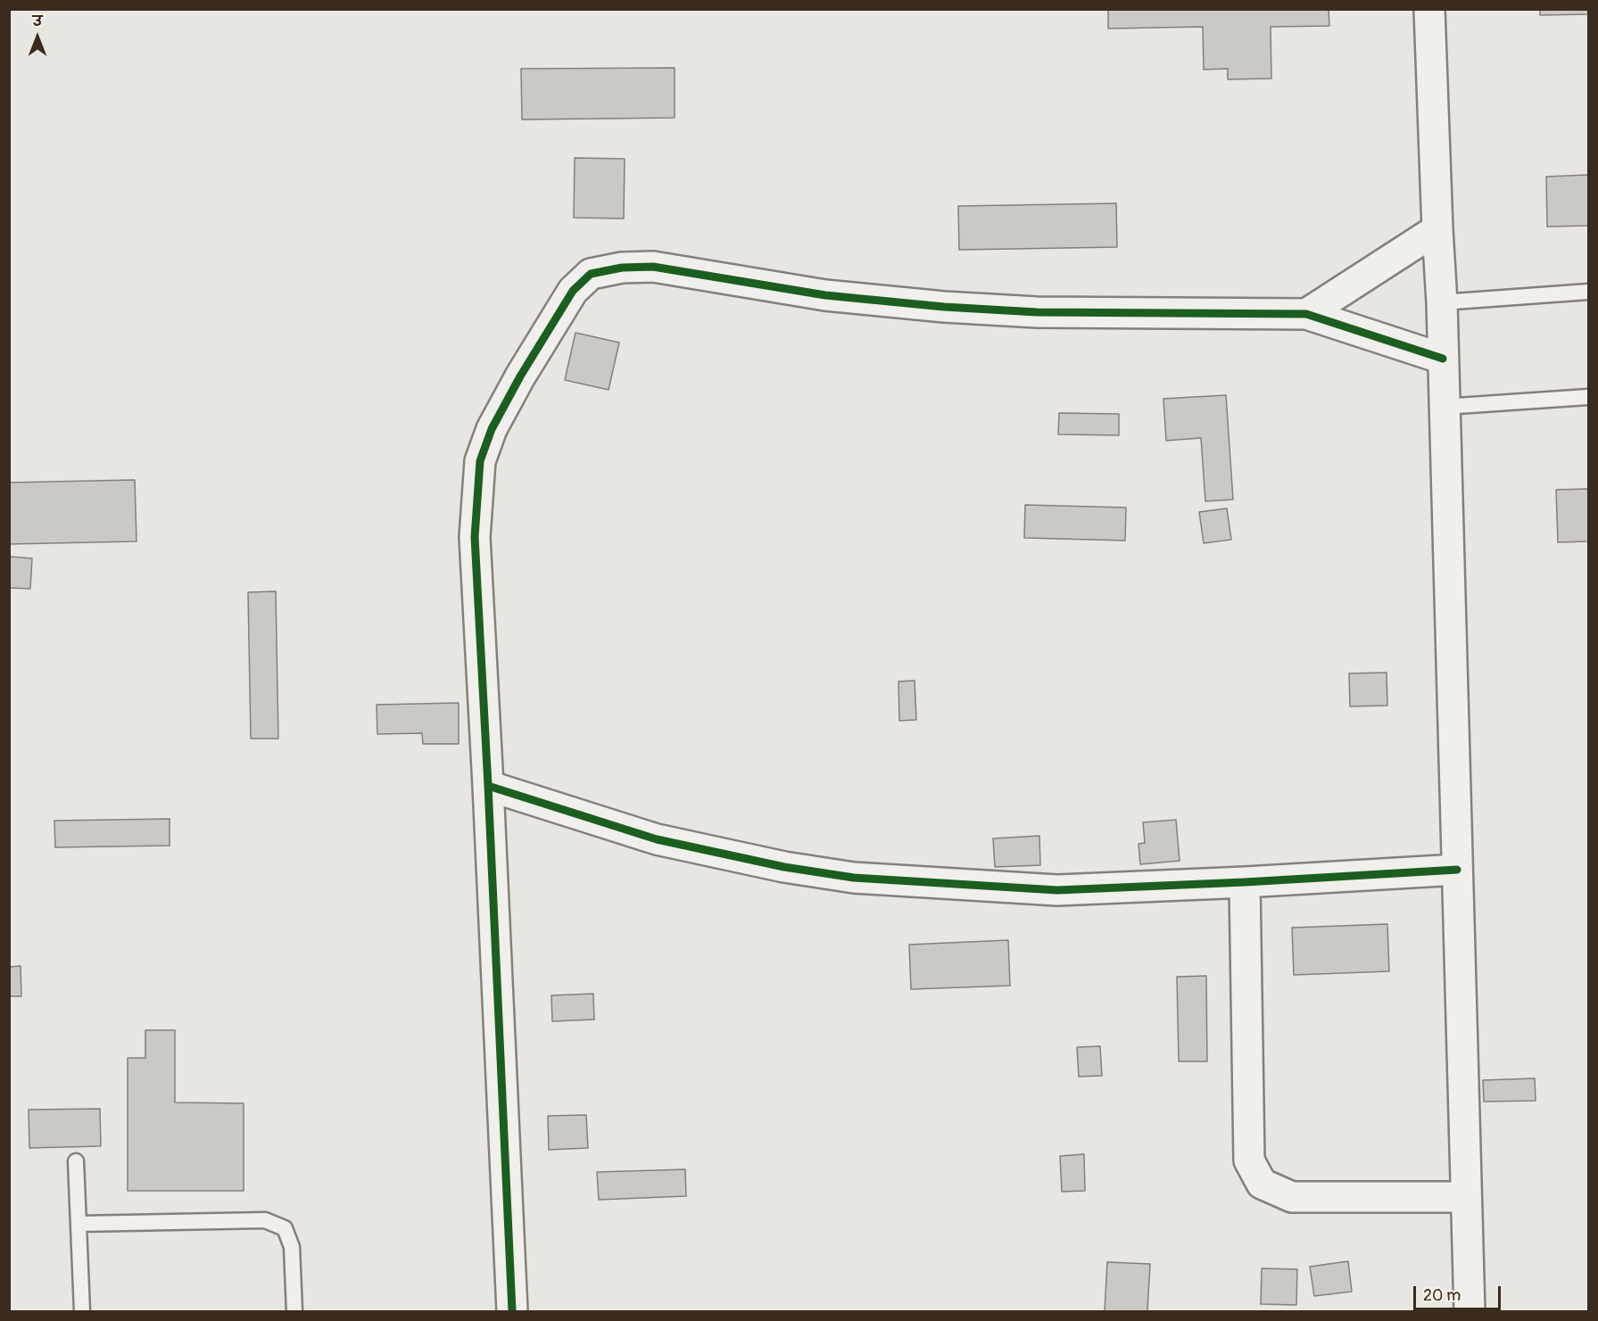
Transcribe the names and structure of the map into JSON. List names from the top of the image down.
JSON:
{
  "scale_bar": "20 m",
  "north": "top"
}
